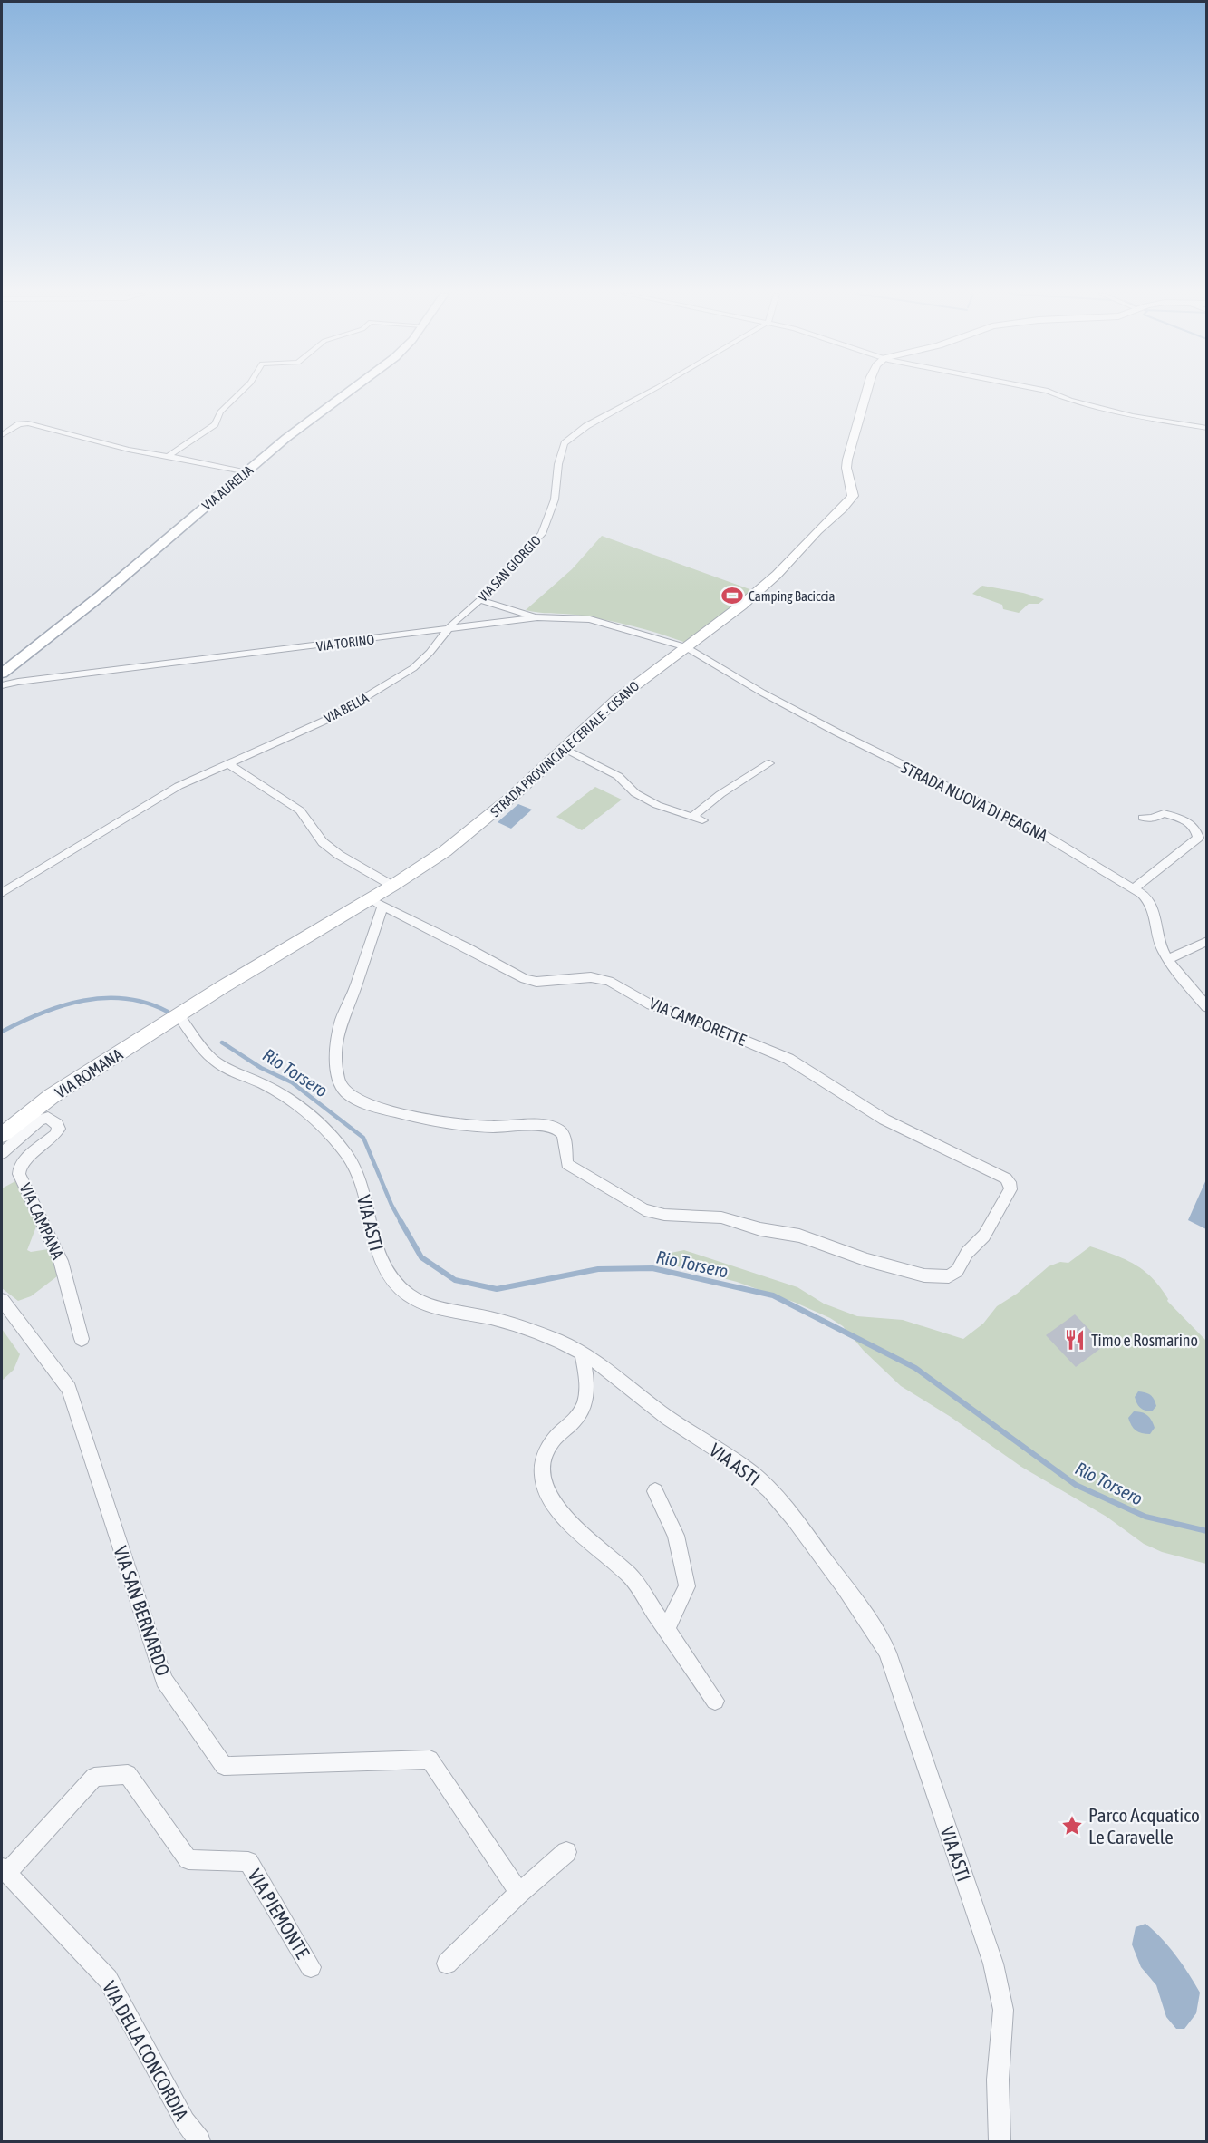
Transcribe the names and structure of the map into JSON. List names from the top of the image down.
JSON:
{
  "streets": {
    "main road": ["VIA AURELIA", "STRADA PROVINCIALE CERIALE - CISANO", "VIA ROMANA"],
    "street": [
      "VIA SAN GIORGIO",
      "VIA TORINO",
      "VIA BELLA",
      "STRADA NUOVA DI PEAGNA",
      "VIA CAMPORETTE",
      "VIA CAMPANA",
      "VIA ASTI",
      "VIA SAN BERNARDO",
      "VIA PIEMONTE",
      "VIA DELLA CONCORDIA"
    ]
  },
  "crossings": [
    ["VIA SAN GIORGIO", "VIA TORINO"],
    ["VIA SAN GIORGIO", "VIA BELLA"],
    ["VIA TORINO", "VIA BELLA"],
    ["VIA TORINO", "STRADA PROVINCIALE CERIALE - CISANO"],
    ["VIA TORINO", "STRADA NUOVA DI PEAGNA"],
    ["STRADA PROVINCIALE CERIALE - CISANO", "STRADA NUOVA DI PEAGNA"],
    ["STRADA PROVINCIALE CERIALE - CISANO", "VIA CAMPORETTE"],
    ["STRADA PROVINCIALE CERIALE - CISANO", "VIA ROMANA"],
    ["STRADA PROVINCIALE CERIALE - CISANO", "VIA ASTI"],
    ["VIA ROMANA", "VIA ASTI"],
    ["VIA PIEMONTE", "VIA DELLA CONCORDIA"]
  ],
  "water": ["Rio Torsero"],
  "places": {
    "sports": ["Camping Baciccia"],
    "restaurant": ["Timo e Rosmarino"],
    "place": ["Parco Acquatico Le Caravelle"]
  }
}
